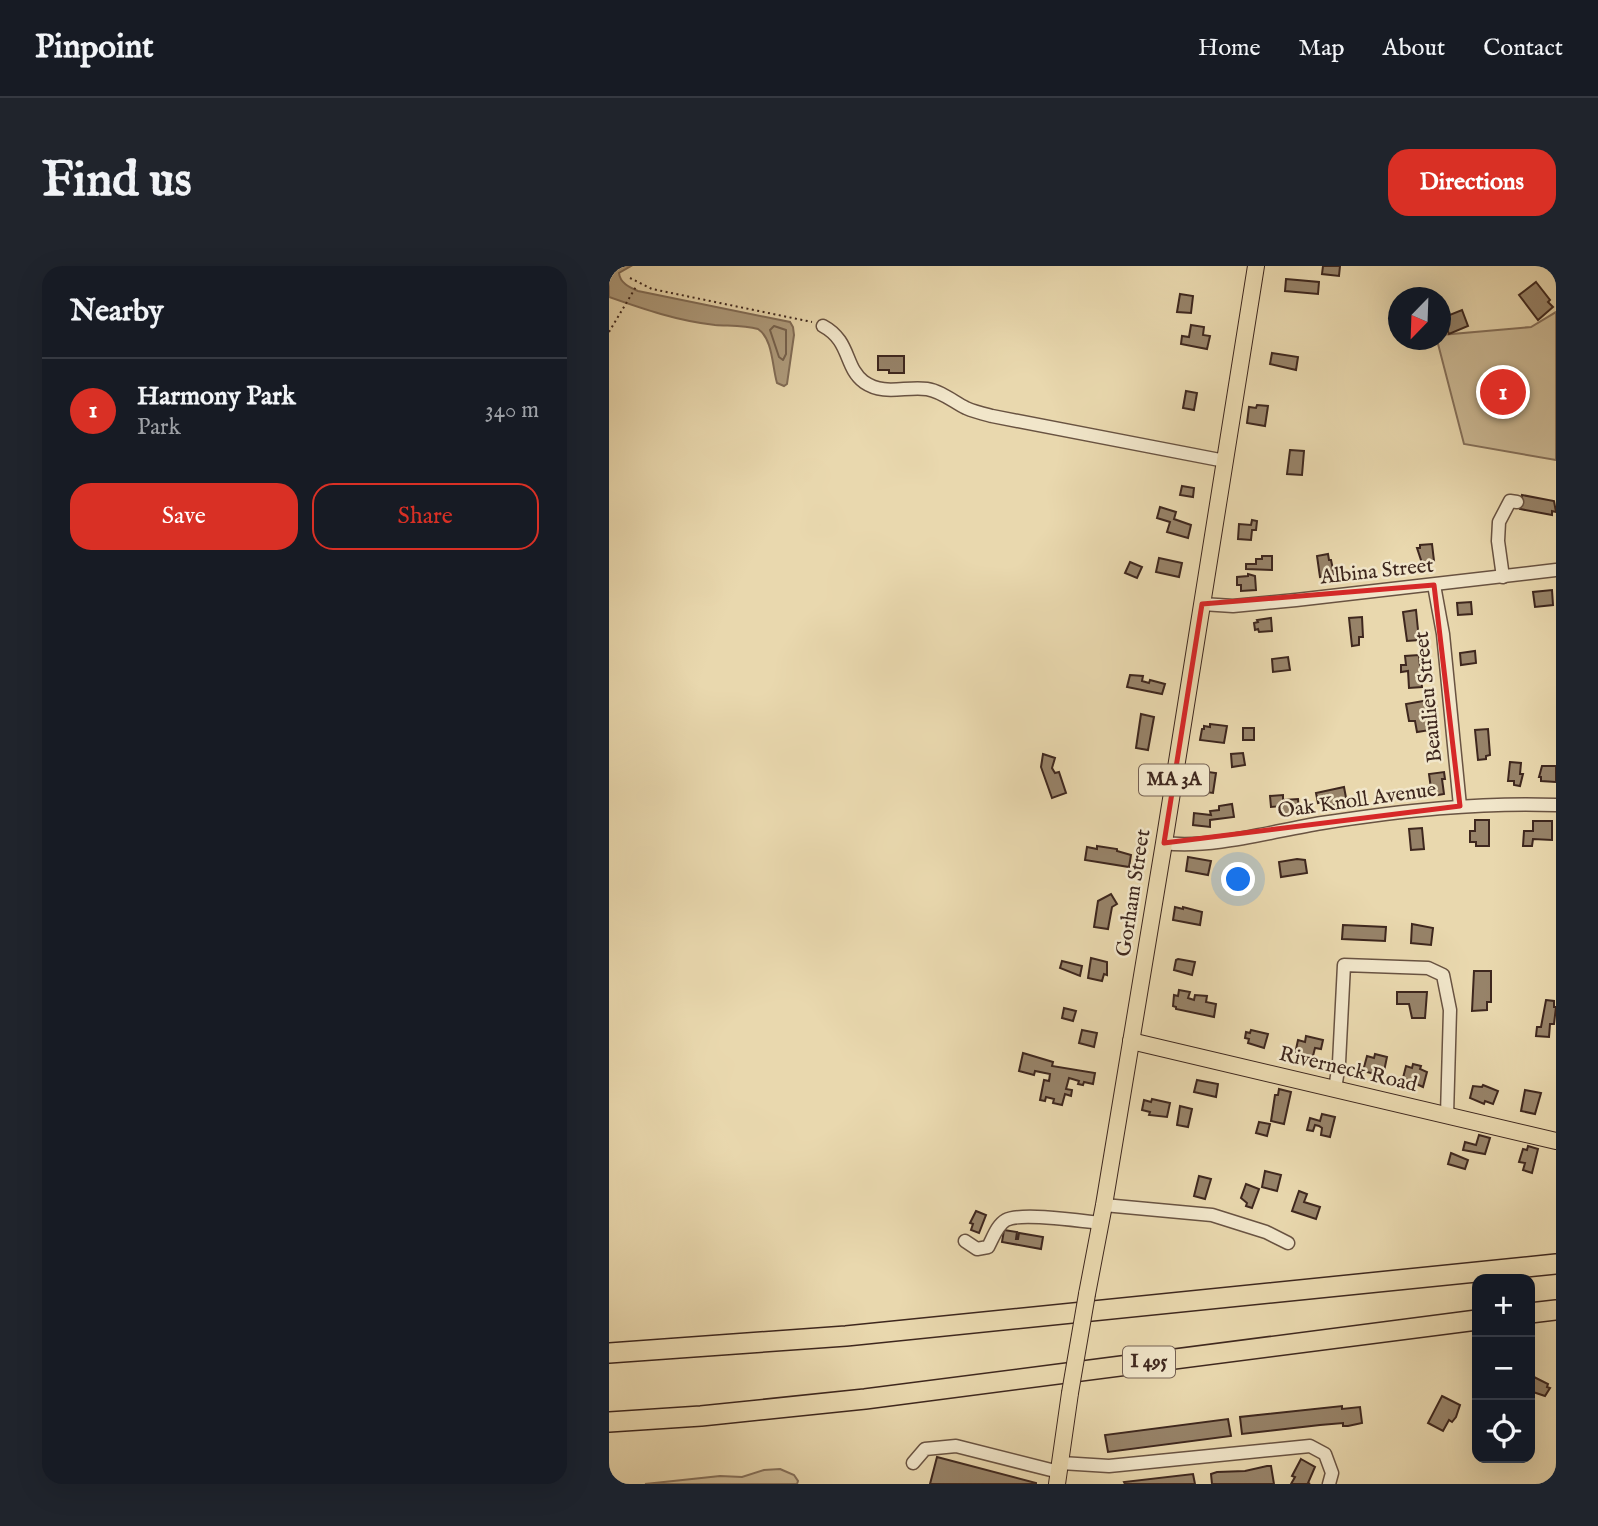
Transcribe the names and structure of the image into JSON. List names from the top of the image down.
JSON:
{
  "streets": {
    "highway": ["I 495"],
    "main road": ["MA 3A", "Gorham Street", "Riverneck Road"],
    "street": ["Albina Street", "Beaulieu Street", "Oak Knoll Avenue"]
  },
  "crossings": [
    ["Albina Street", "Beaulieu Street"],
    ["Albina Street", "Gorham Street"],
    ["Beaulieu Street", "Oak Knoll Avenue"],
    ["Oak Knoll Avenue", "Gorham Street"],
    ["Gorham Street", "Riverneck Road"]
  ],
  "north": "bottom left",
  "page": {
    "header": "Pinpoint",
    "nav": [
      "Home",
      "Map",
      "About",
      "Contact"
    ],
    "buttons": [
      "Directions",
      ["Save", "Share"]
    ],
    "title": "Find us",
    "heading": "Nearby",
    "list": [
      {
        "mark": "1",
        "name": "Harmony Park",
        "note": "Park",
        "value": "340 m"
      }
    ],
    "pins": "1",
    "map_buttons": ["+", "−"]
  }
}
